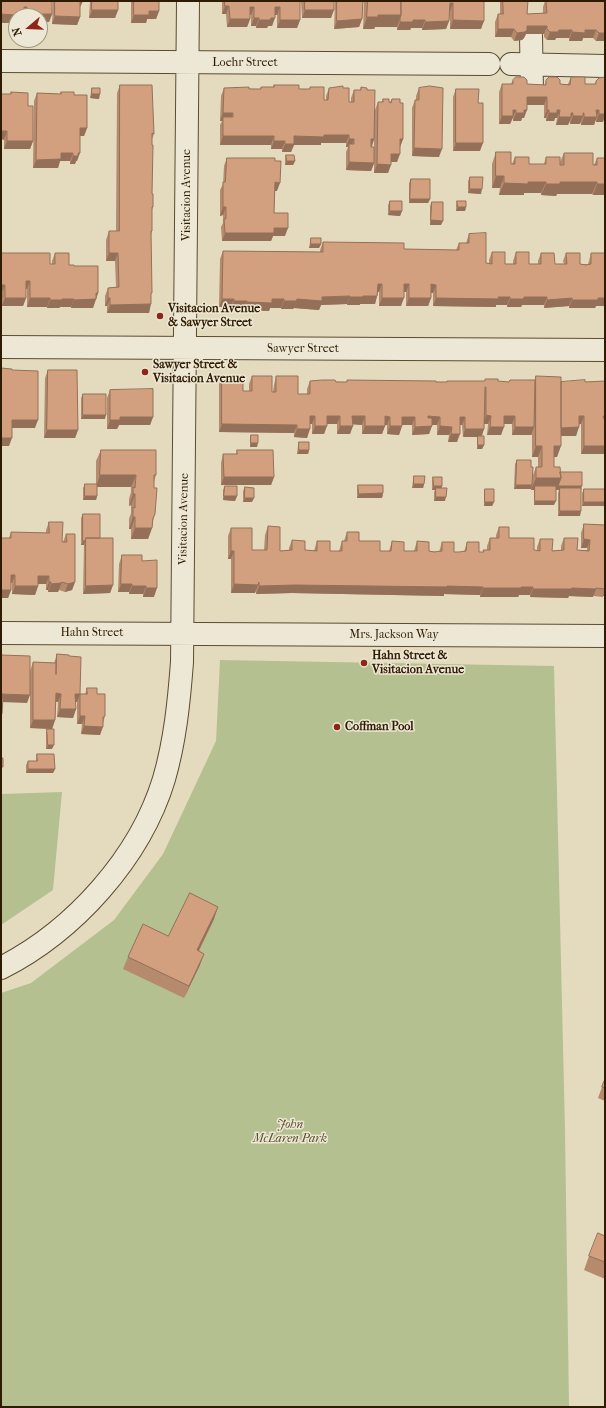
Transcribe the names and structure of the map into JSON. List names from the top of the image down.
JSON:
{
  "streets": {
    "street": [
      "Loehr Street",
      "Visitacion Avenue",
      "Sawyer Street",
      "Hahn Street",
      "Mrs. Jackson Way"
    ]
  },
  "crossings": [
    ["Loehr Street", "Visitacion Avenue"],
    ["Visitacion Avenue", "Sawyer Street"],
    ["Visitacion Avenue", "Hahn Street"],
    ["Visitacion Avenue", "Mrs. Jackson Way"],
    ["Hahn Street", "Mrs. Jackson Way"]
  ],
  "parks": ["John McLaren Park"],
  "places": [
    "Visitacion Avenue & Sawyer Street",
    "Sawyer Street & Visitacion Avenue",
    "Hahn Street & Visitacion Avenue",
    "Coffman Pool"
  ],
  "north": "left"
}
